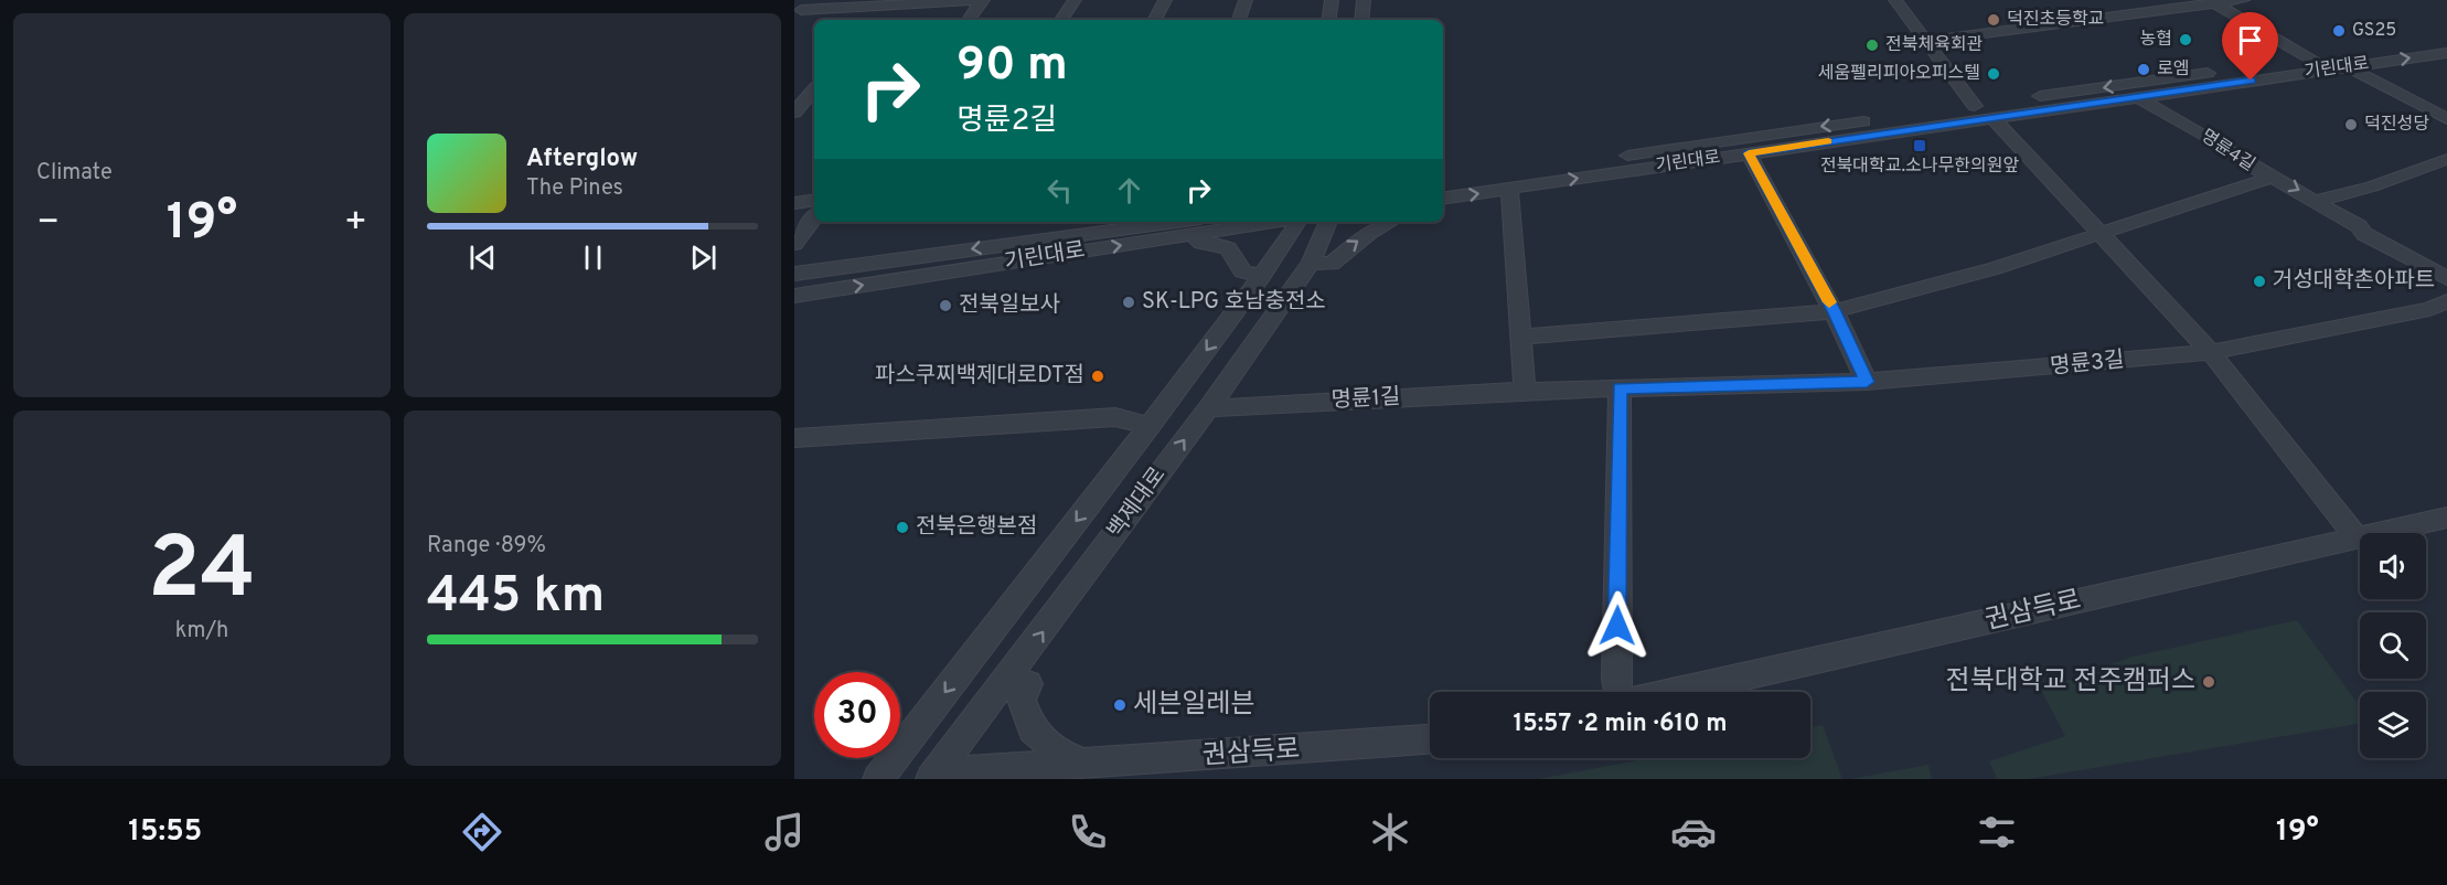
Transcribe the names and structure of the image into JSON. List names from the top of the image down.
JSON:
{
  "streets": {
    "street": [
      "기린대로",
      "명륜4길",
      "명륜3길",
      "명륜1길",
      "백제대로",
      "권삼득로"
    ]
  },
  "crossings": [
    ["기린대로", "명륜4길"],
    ["명륜3길", "명륜1길"],
    ["명륜1길", "백제대로"]
  ],
  "places": {
    "other": [
      "덕진초등학교",
      "GS25",
      "농협",
      "전북체육회관",
      "로엠",
      "세움펠리피아오피스텔",
      "덕진성당",
      "거성대학촌아파트",
      "SK-LPG 호남충전소",
      "전북일보사",
      "파스쿠찌백제대로DT점",
      "전북은행본점",
      "전북대학교 전주캠퍼스",
      "세븐일레븐"
    ],
    "transit": ["전북대학교.소나무한의원앞"]
  },
  "page": {
    "tile": [
      "Climate",
      ["24", "km/h"],
      ["Range · 89%", "445 km"]
    ],
    "turn": ["90 m", "명륜2길"],
    "song": ["Afterglow", "The Pines"],
    "heat": ["−", "19°", "+"],
    "limit": "30",
    "trip": "15:57 · 2 min · 610 m",
    "tabs": ["15:55", "19°"]
  }
}
